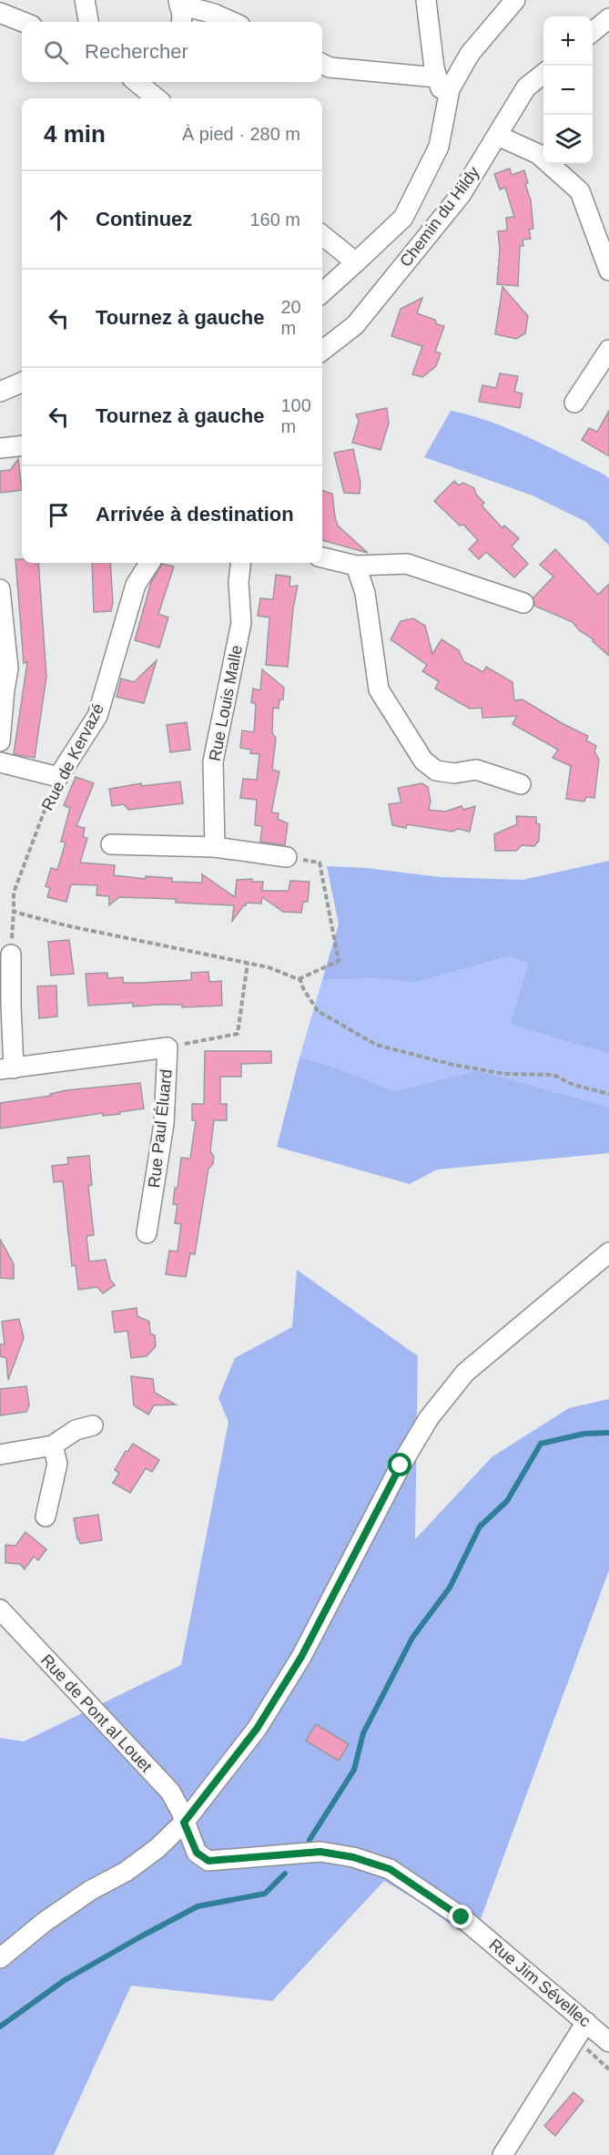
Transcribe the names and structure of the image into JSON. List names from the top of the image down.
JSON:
{
  "streets": {
    "street": [
      "Chemin du Hildy",
      "Rue Louis Malle",
      "Rue de Kervazé",
      "Rue Paul Éluard",
      "Rue de Pont al Louet",
      "Rue Jim Sévellec"
    ]
  },
  "crossings": [
    ["Rue de Pont al Louet", "Rue Jim Sévellec"]
  ],
  "page": {
    "map_buttons": ["+", "−"],
    "search": "Rechercher",
    "heading": ["4 min", "À pied · 280 m"],
    "list": [
      ["Continuez", "160 m"],
      ["Tournez à gauche", "20 m"],
      ["Tournez à gauche", "100 m"],
      "Arrivée à destination"
    ]
  }
}
